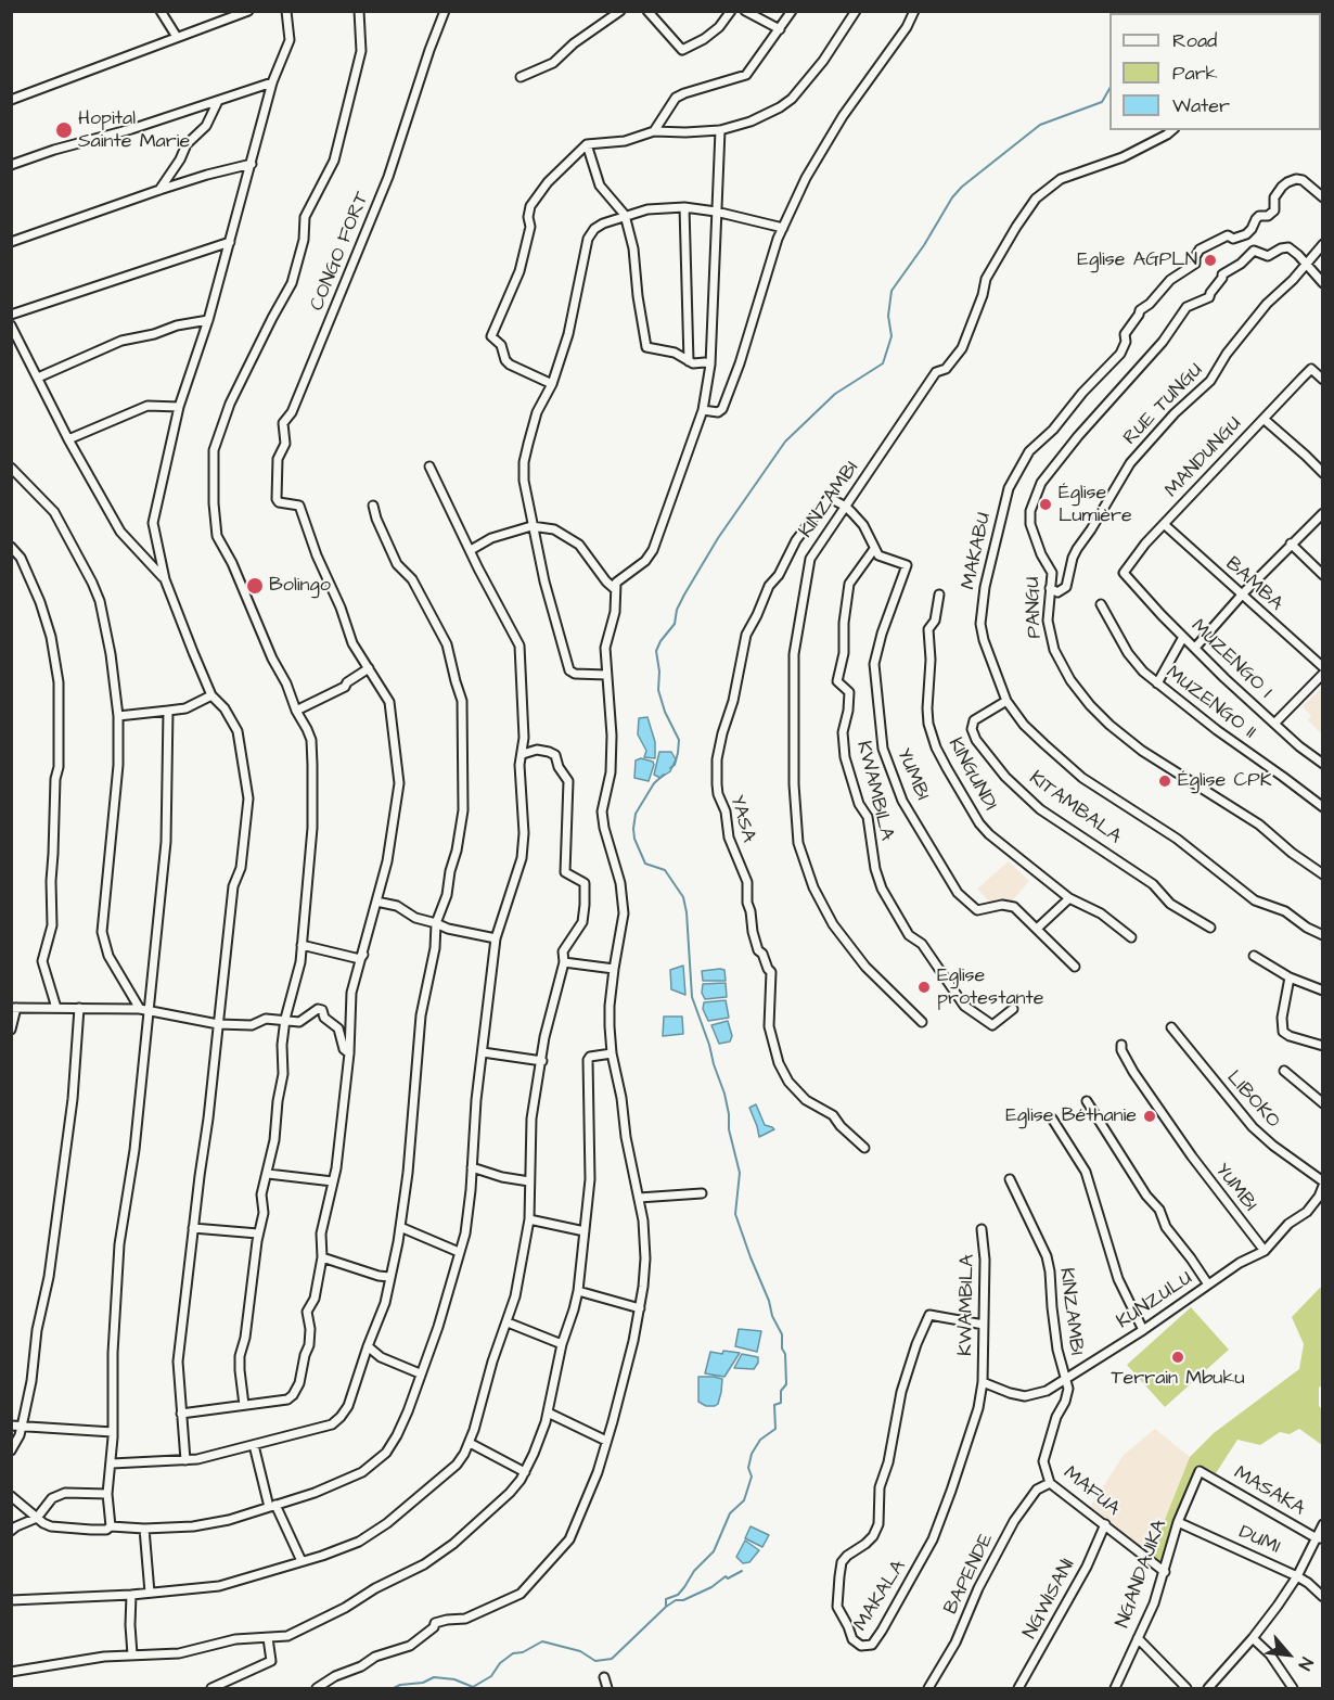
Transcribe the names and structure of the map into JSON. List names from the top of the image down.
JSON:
{
  "streets": {
    "street": [
      "CONGO FORT",
      "RUE TUNGU",
      "MANDUNGU",
      "KINZAMBI",
      "MAKABU",
      "BAMBA",
      "PANGU",
      "MUZENGO I",
      "MUZENGO II",
      "YUMBI",
      "KINGUNDI",
      "KWAMBILA",
      "KITAMBALA",
      "YASA",
      "LIBOKO",
      "KUNZULU",
      "MAFUA",
      "MASAKA",
      "DUMI",
      "BAPENDE",
      "NGANDAJIKA",
      "MAKALA",
      "NGWISANI"
    ]
  },
  "crossings": [
    ["RUE TUNGU", "PANGU"],
    ["MANDUNGU", "BAMBA"],
    ["MANDUNGU", "MUZENGO I"],
    ["KINZAMBI", "YASA"],
    ["KINZAMBI", "KUNZULU"],
    ["KINZAMBI", "MAFUA"],
    ["MAKABU", "KITAMBALA"],
    ["YUMBI", "KWAMBILA"],
    ["YUMBI", "KUNZULU"],
    ["KWAMBILA", "KUNZULU"],
    ["KWAMBILA", "MAKALA"],
    ["LIBOKO", "KUNZULU"],
    ["KUNZULU", "MAFUA"],
    ["KUNZULU", "MAKALA"],
    ["MAFUA", "BAPENDE"],
    ["MAFUA", "NGANDAJIKA"],
    ["MAFUA", "NGWISANI"],
    ["MASAKA", "NGANDAJIKA"],
    ["DUMI", "NGANDAJIKA"]
  ],
  "places": [
    "Hopital Sainte Marie",
    "Eglise AGPLN",
    "Église Lumière",
    "Bolingo",
    "Église CPK",
    "Eglise protestante",
    "Eglise Béthanie",
    "Terrain Mbuku"
  ],
  "legend": ["Road", "Park", "Water"],
  "north": "bottom right"
}
